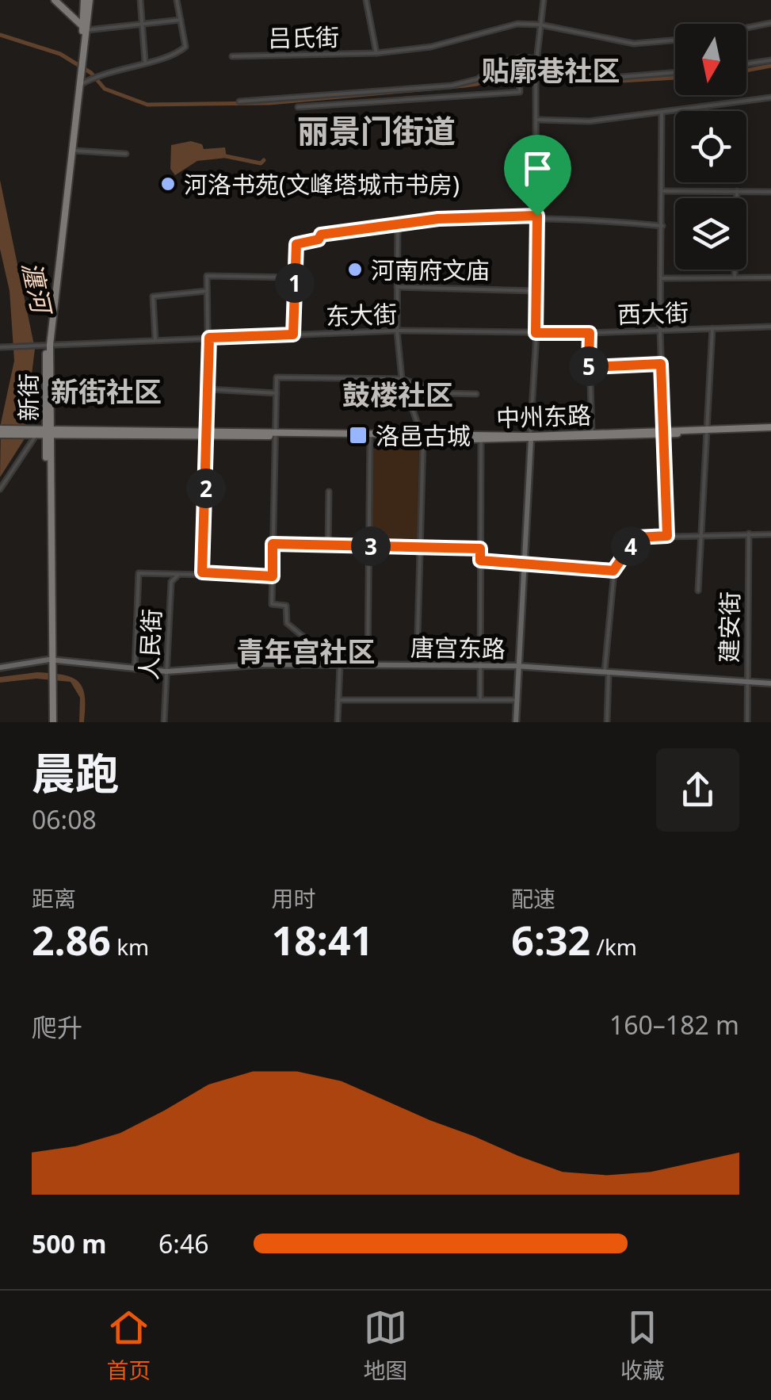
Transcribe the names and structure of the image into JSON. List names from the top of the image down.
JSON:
{
  "streets": {
    "main road": ["新街", "中州东路"],
    "street": [
      "吕氏街",
      "西大街",
      "东大街",
      "建安街",
      "人民街",
      "唐宫东路"
    ]
  },
  "crossings": [
    ["西大街", "东大街"],
    ["东大街", "新街"],
    ["新街", "中州东路"],
    ["新街", "唐宫东路"],
    ["建安街", "唐宫东路"],
    ["人民街", "唐宫东路"]
  ],
  "districts": [
    "贴廓巷社区",
    "丽景门街道",
    "新街社区",
    "鼓楼社区",
    "青年宫社区"
  ],
  "water": ["瀍河"],
  "places": {
    "other": ["河洛书苑(文峰塔城市书房)", "河南府文庙"],
    "transit": ["洛邑古城"]
  },
  "north": "bottom",
  "page": {
    "pins": [
      "1",
      "5",
      "2",
      "3",
      "4"
    ],
    "heading": ["晨跑", "06:08"],
    "stats": [
      ["距离", "2.86 km"],
      ["用时", "18:41"],
      ["配速", "6:32 /km"]
    ],
    "chart": ["爬升", "160–182 m"],
    "list": [
      {
        "name": "500 m",
        "note": "6:46"
      }
    ],
    "tabs": ["首页", "地图", "收藏"]
  }
}
